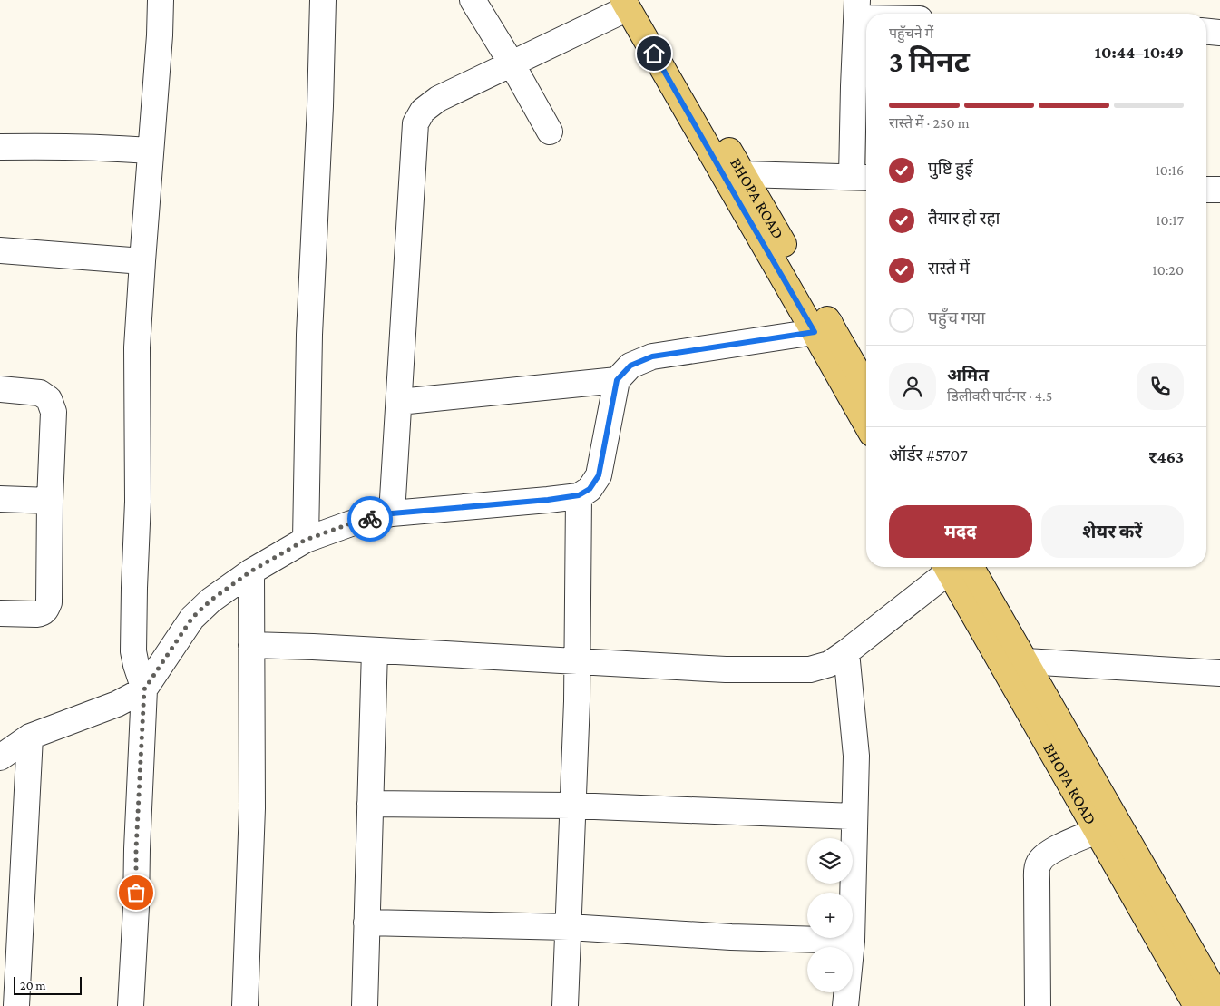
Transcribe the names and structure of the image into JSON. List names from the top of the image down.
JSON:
{
  "streets": {
    "main road": ["BHOPA ROAD"]
  },
  "scale_bar": "20 m",
  "page": {
    "heading": ["3 मिनट", "पहुँचने में", "10:44–10:49"],
    "panel": [
      "अमित",
      "डिलीवरी पार्टनर · 4.5",
      "ऑर्डर #5707",
      "₹463"
    ],
    "bar": "रास्ते में · 250 m",
    "list": [
      ["पुष्टि हुई", "10:16"],
      ["तैयार हो रहा", "10:17"],
      ["रास्ते में", "10:20"],
      "पहुँच गया"
    ],
    "buttons": ["मदद", "शेयर करें"],
    "map_buttons": ["+", "−"],
    "scale": "20 m"
  }
}
